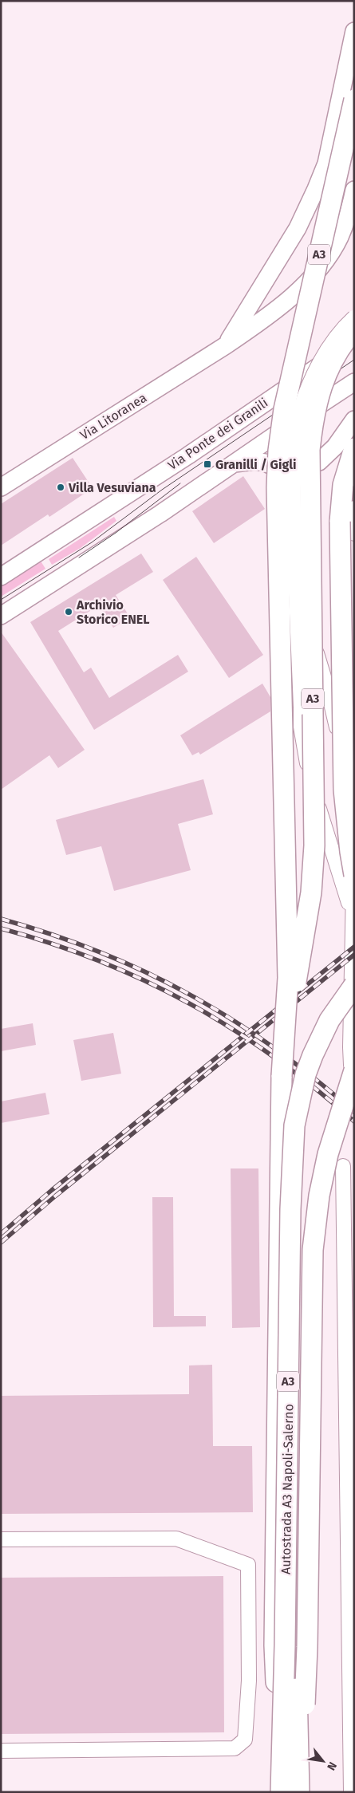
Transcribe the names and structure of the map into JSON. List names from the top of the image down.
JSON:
{
  "streets": {
    "highway": ["A3", "Autostrada A3 Napoli-Salerno"],
    "main road": ["Via Litoranea", "Via Ponte dei Granili"]
  },
  "crossings": [
    ["A3", "Autostrada A3 Napoli-Salerno"]
  ],
  "places": {
    "transit": ["Granilli / Gigli"],
    "other": ["Villa Vesuviana", "Archivio Storico ENEL"]
  },
  "north": "bottom right"
}
